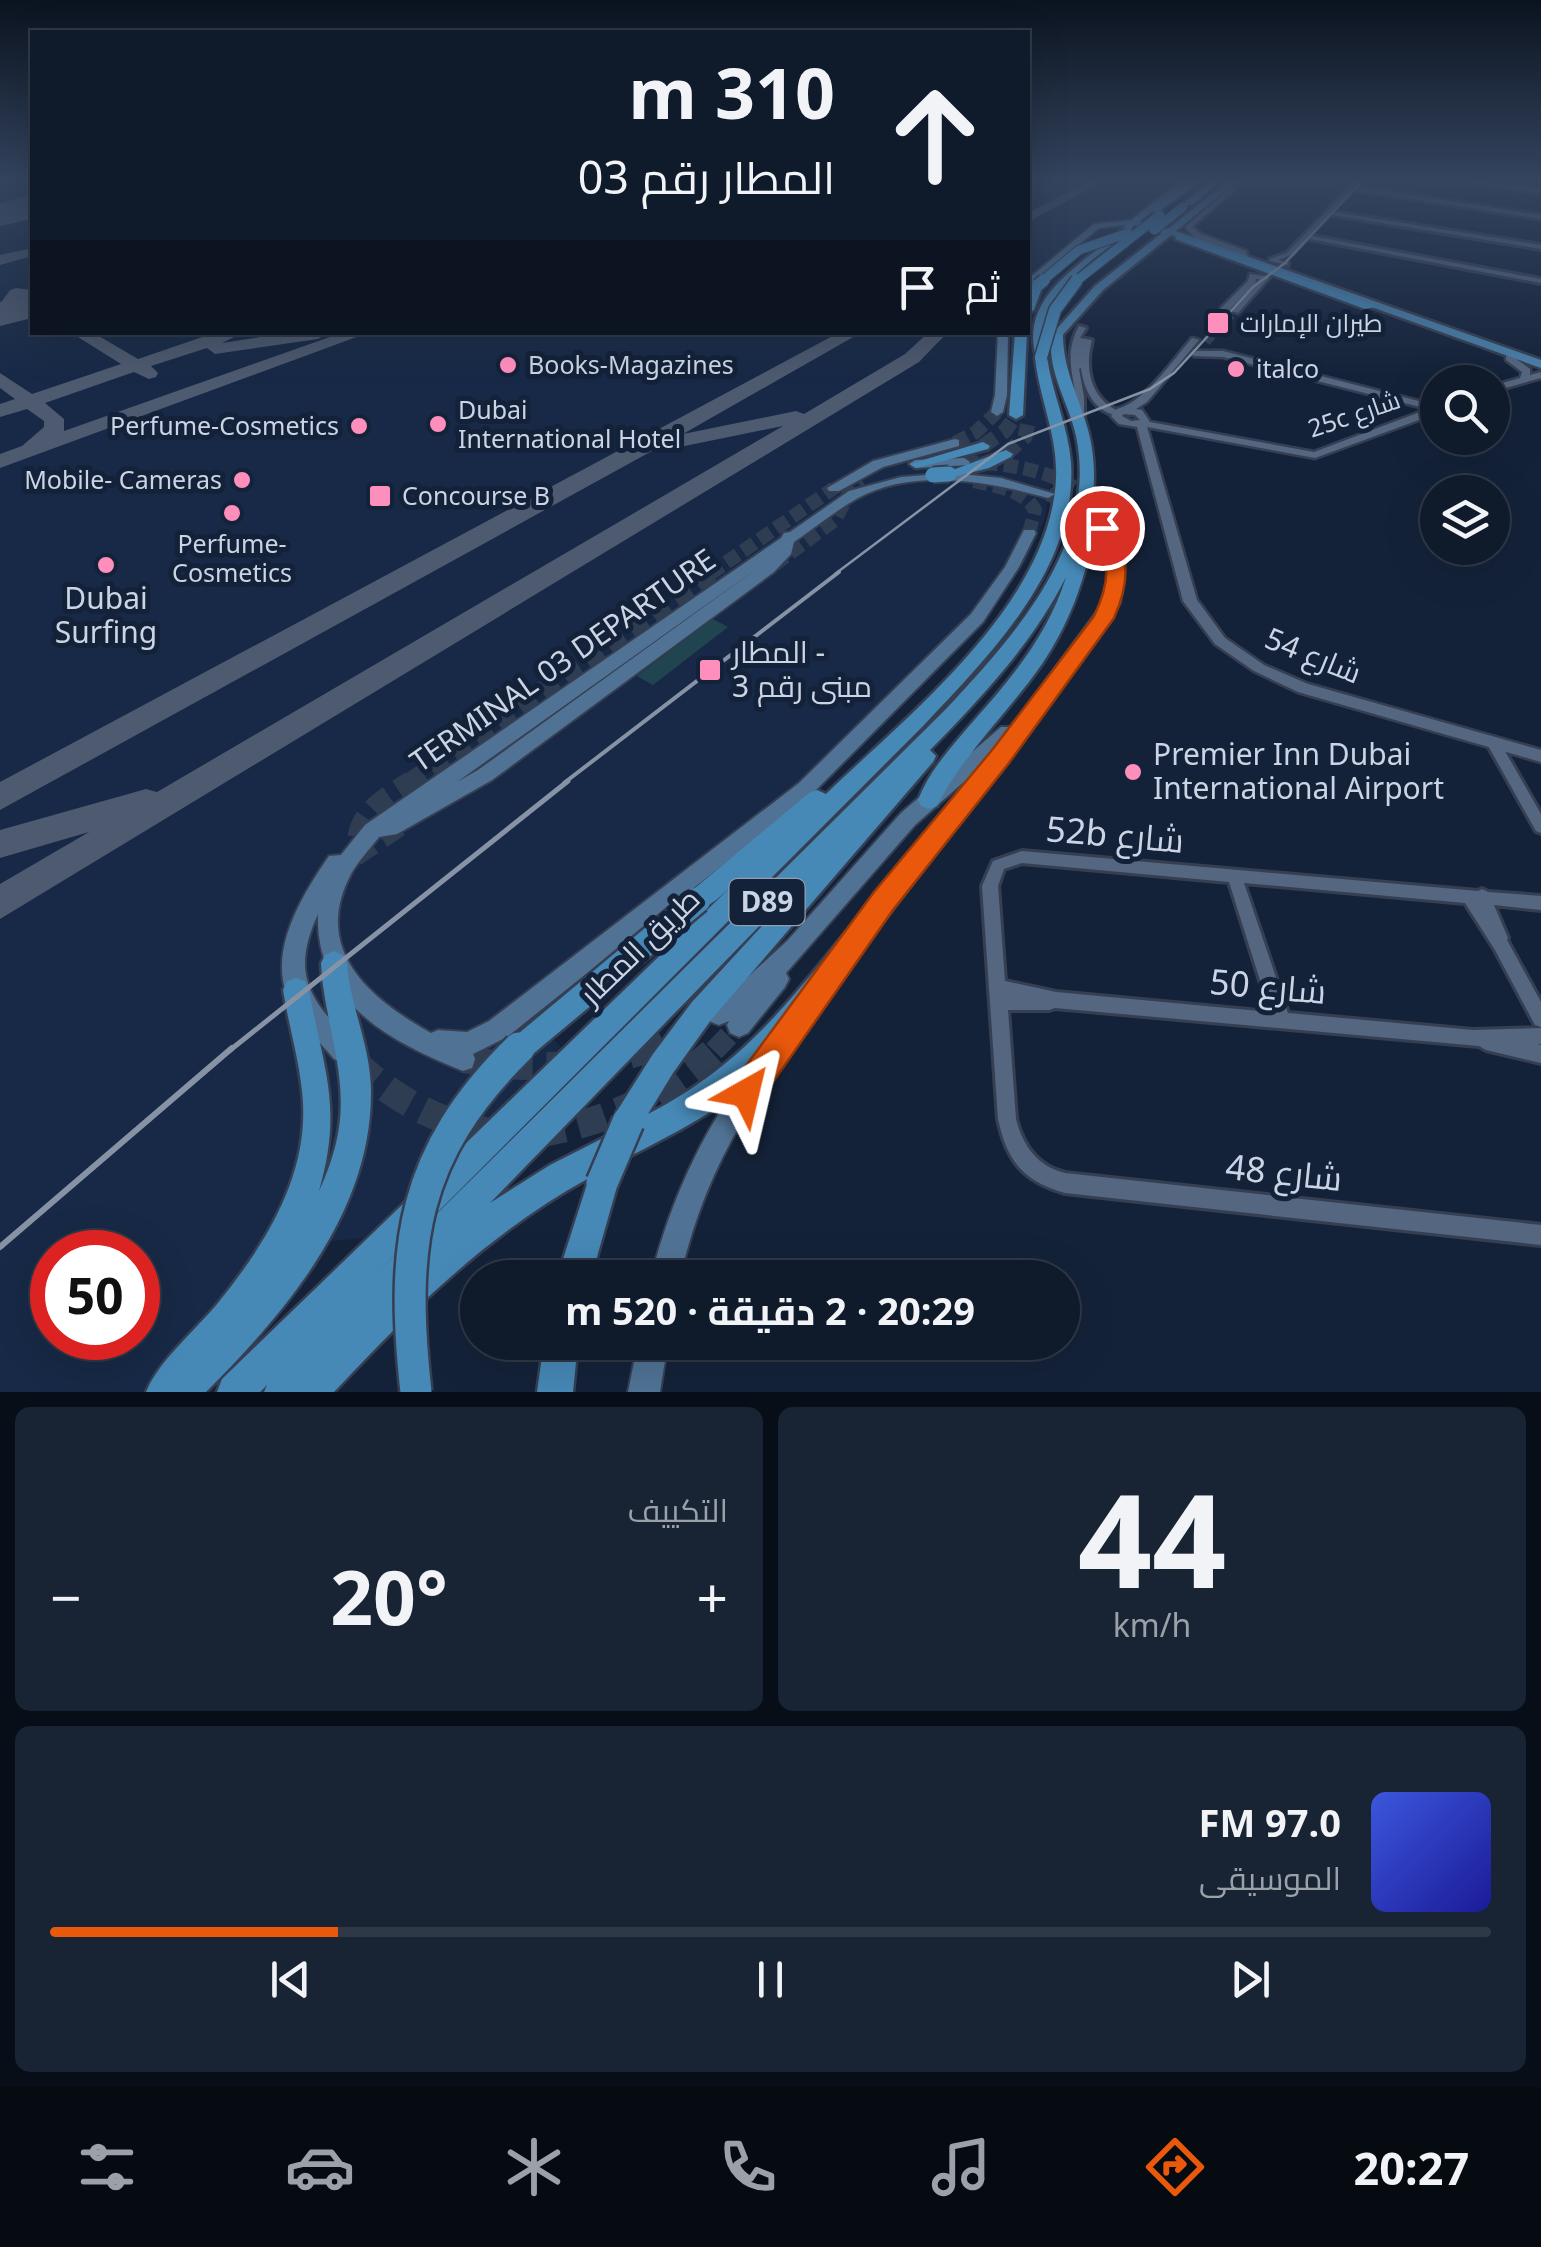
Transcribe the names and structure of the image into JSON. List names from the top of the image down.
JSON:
{
  "streets": {
    "highway": ["D89", "طريق المطار"],
    "street": [
      "25c شارع",
      "شارع 54",
      "52b شارع",
      "شارع 50",
      "شارع 48"
    ]
  },
  "crossings": [
    ["25c شارع", "شارع 54"],
    ["52b شارع", "شارع 50"],
    ["52b شارع", "شارع 48"]
  ],
  "places": {
    "transit": ["طيران الإمارات", "Concourse B", "المطار - مبنى رقم 3"],
    "other": [
      "Books-Magazines",
      "italco",
      "Dubai International Hotel",
      "Perfume-Cosmetics",
      "Mobile- Cameras",
      "Perfume- Cosmetics",
      "Dubai Surfing",
      "Premier Inn Dubai International Airport"
    ]
  },
  "page": {
    "turn": ["310 m", "المطار رقم 03"],
    "then": "ثم",
    "limit": "50",
    "trip": "20:29 · 2 دقيقة · 520 m",
    "tile": [
      ["44", "km/h"],
      "التكييف"
    ],
    "heat": ["−", "20°", "+"],
    "song": ["97.0 FM", "الموسيقى"],
    "tabs": "20:27"
  }
}
